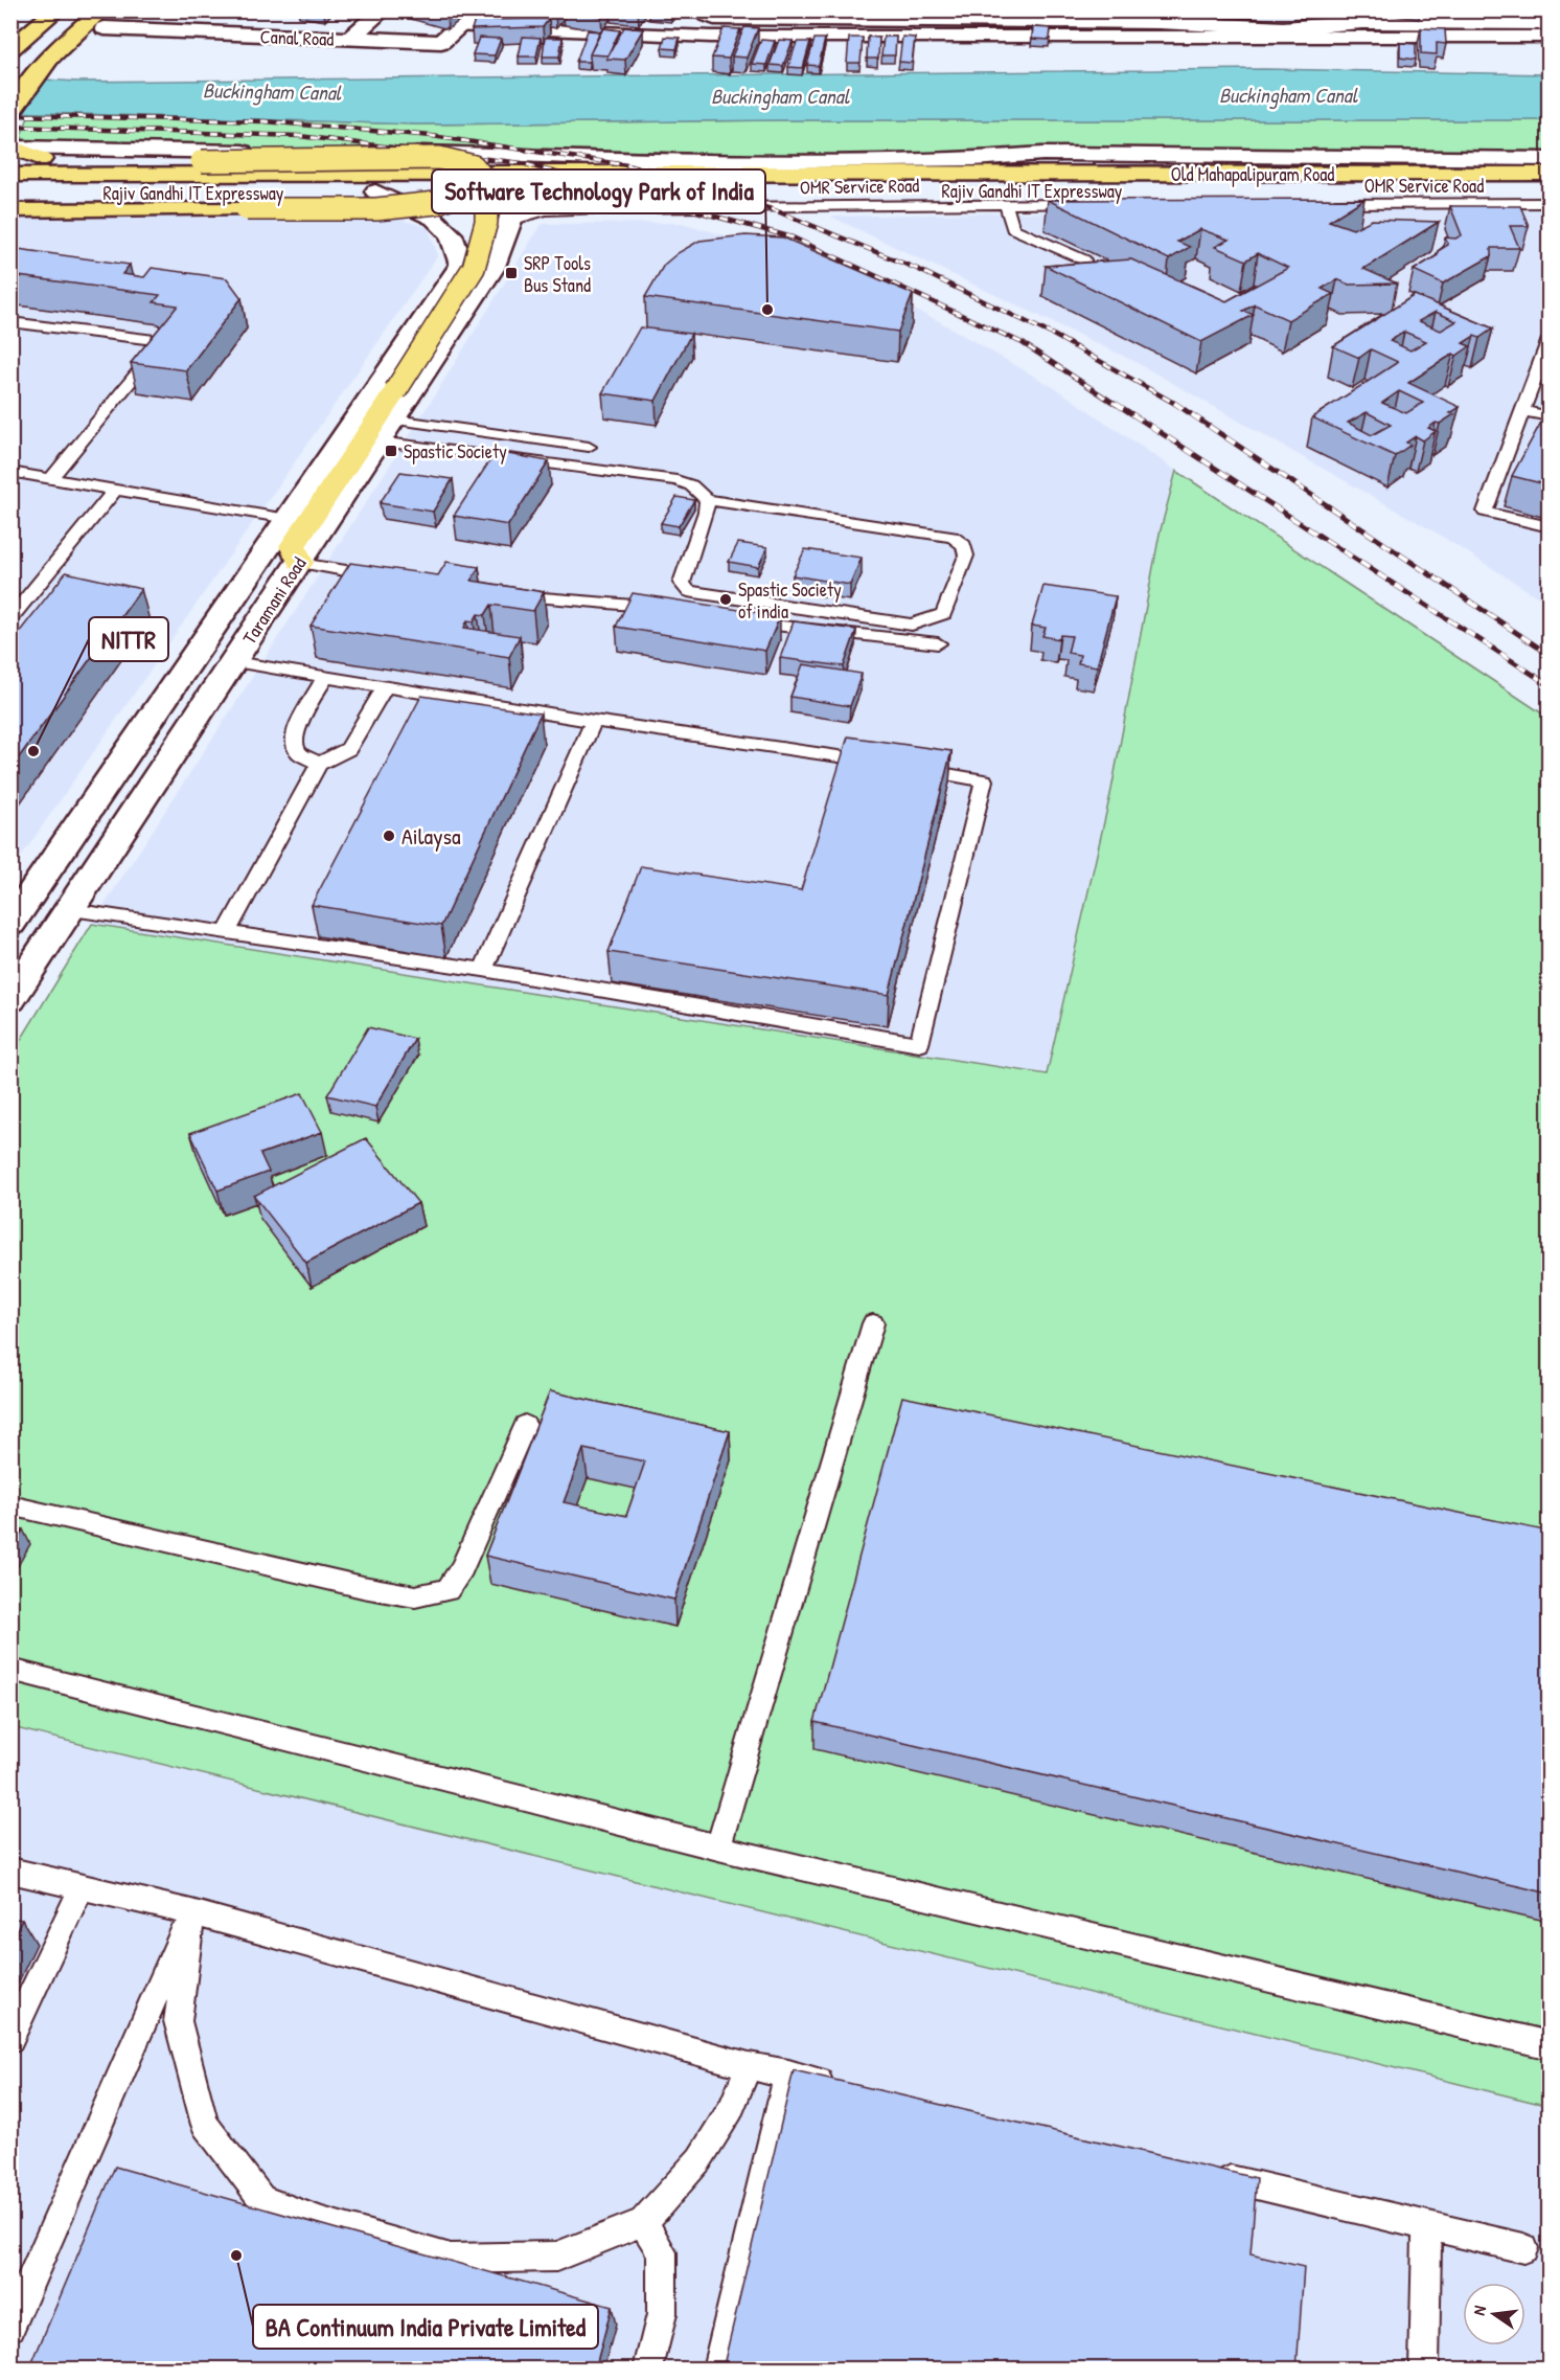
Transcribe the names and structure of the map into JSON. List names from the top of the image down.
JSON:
{
  "streets": {
    "main road": ["Old Mahapalipuram Road", "Rajiv Gandhi IT Expressway"],
    "street": ["Canal Road", "Taramani Road"],
    "lane": ["OMR Service Road"]
  },
  "crossings": [
    ["Old Mahapalipuram Road", "Rajiv Gandhi IT Expressway"],
    ["OMR Service Road", "Rajiv Gandhi IT Expressway"],
    ["OMR Service Road", "Taramani Road"],
    ["Rajiv Gandhi IT Expressway", "Taramani Road"]
  ],
  "water": ["Buckingham Canal"],
  "places": {
    "transit": ["SRP Tools Bus Stand", "Spastic Society"],
    "other": [
      "Software Technology Park of India",
      "Spastic Society of india",
      "NITTR",
      "Ailaysa",
      "BA Continuum India Private Limited"
    ]
  },
  "north": "left"
}
